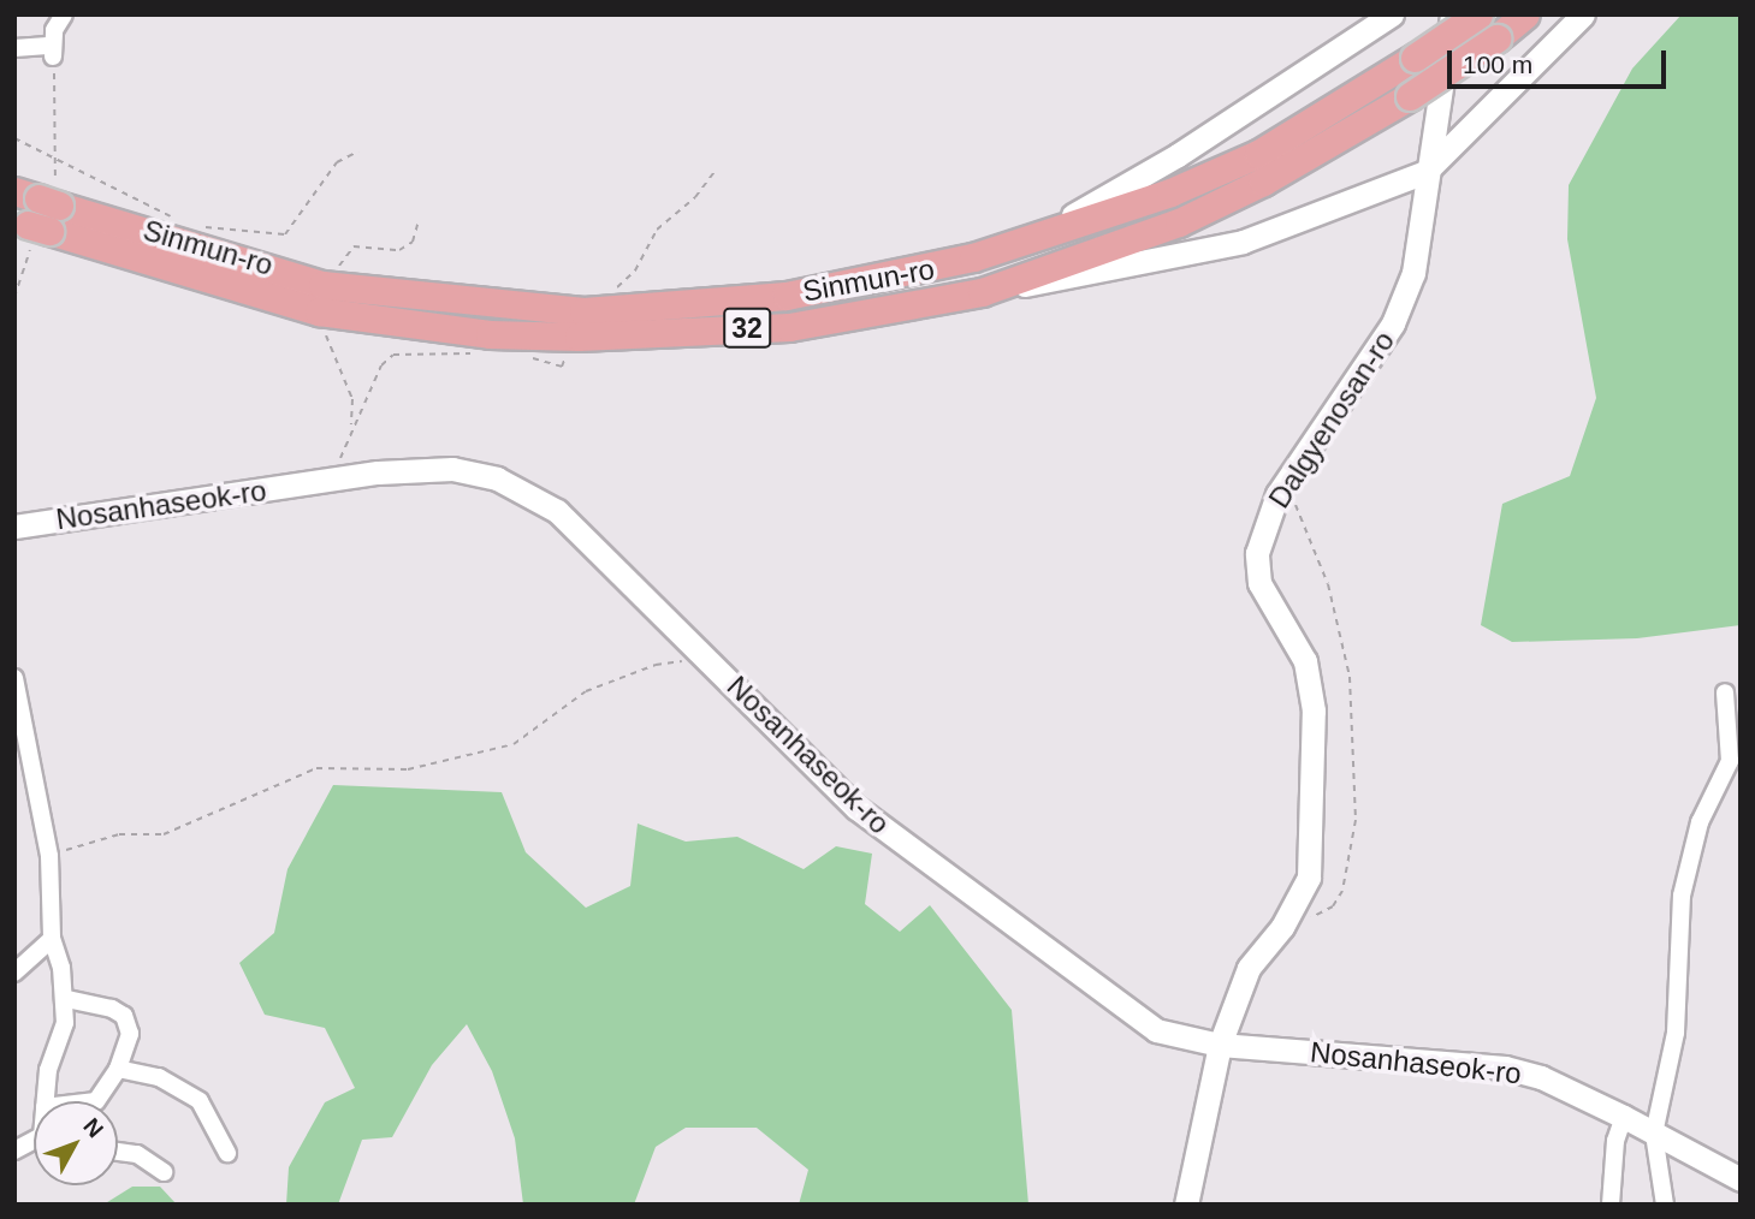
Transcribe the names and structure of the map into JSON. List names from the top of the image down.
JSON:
{
  "streets": {
    "main road": ["Sinmun-ro", "32"],
    "street": ["Dalgyenosan-ro", "Nosanhaseok-ro"]
  },
  "crossings": [
    ["Dalgyenosan-ro", "Nosanhaseok-ro"]
  ],
  "scale_bar": "100 m",
  "north": "top right"
}
